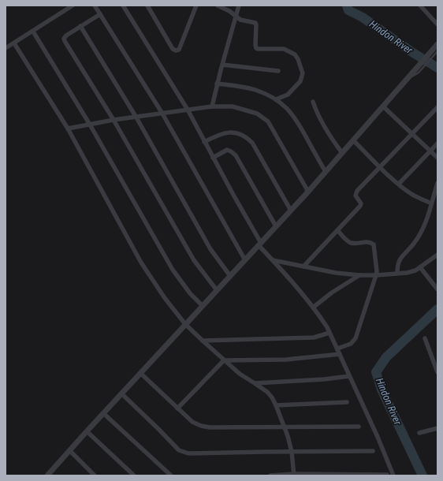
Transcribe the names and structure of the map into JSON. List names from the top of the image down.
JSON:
{
  "water": ["Hindon River"]
}
